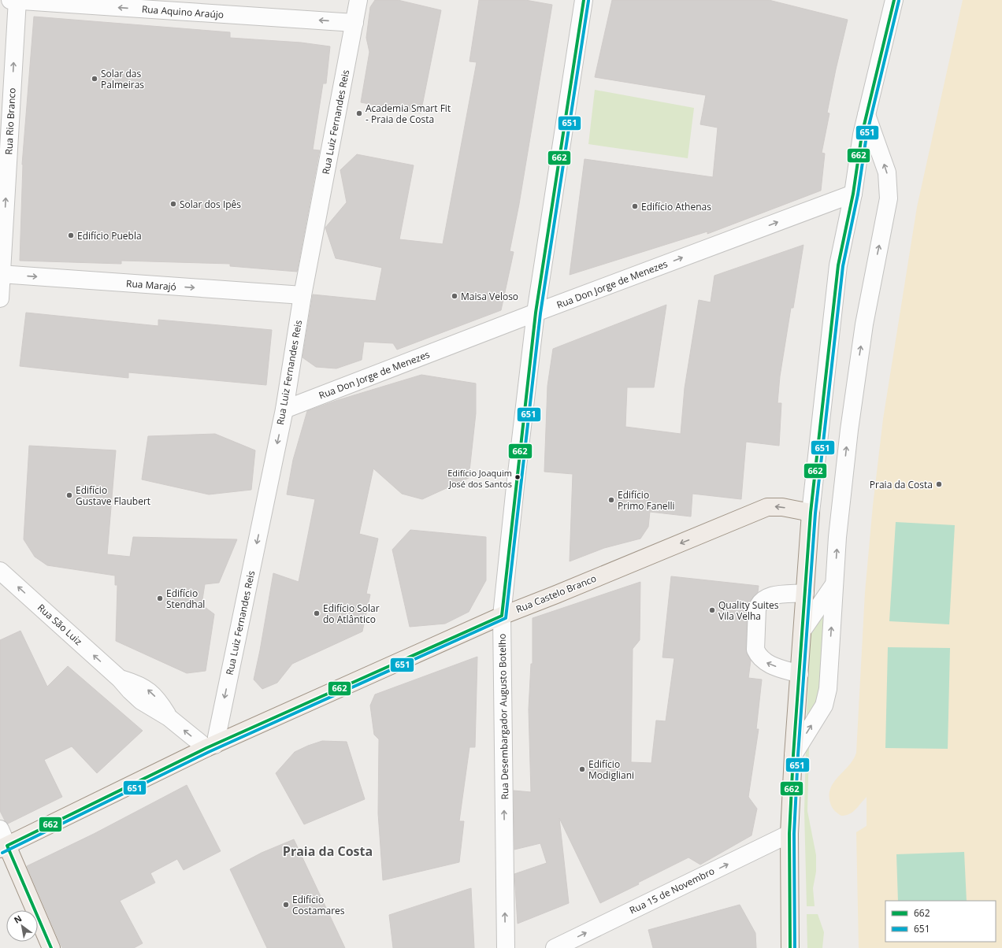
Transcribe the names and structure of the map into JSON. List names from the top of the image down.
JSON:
{
  "streets": {
    "main road": ["Rua Castelo Branco"],
    "street": [
      "Rua Aquino Araújo",
      "Rua Rio Branco",
      "Rua Luiz Fernandes Reis",
      "Rua Don Jorge de Menezes",
      "Rua Marajó",
      "Rua São Luiz",
      "Rua Desembargador Augusto Botelho",
      "Rua 15 de Novembro"
    ]
  },
  "crossings": [
    ["Rua Aquino Araújo", "Rua Rio Branco"],
    ["Rua Aquino Araújo", "Rua Luiz Fernandes Reis"],
    ["Rua Rio Branco", "Rua Marajó"],
    ["Rua Luiz Fernandes Reis", "Rua Don Jorge de Menezes"],
    ["Rua Luiz Fernandes Reis", "Rua Marajó"],
    ["Rua Luiz Fernandes Reis", "Rua Castelo Branco"],
    ["Rua Luiz Fernandes Reis", "Rua São Luiz"],
    ["Rua Don Jorge de Menezes", "Rua Desembargador Augusto Botelho"],
    ["Rua Castelo Branco", "Rua São Luiz"],
    ["Rua Castelo Branco", "Rua Desembargador Augusto Botelho"]
  ],
  "one_way": [
    "Rua Aquino Araújo",
    "Rua Rio Branco",
    "Rua Luiz Fernandes Reis",
    "Rua Don Jorge de Menezes",
    "Rua Marajó",
    "Rua Castelo Branco",
    "Rua São Luiz",
    "Rua 15 de Novembro"
  ],
  "districts": ["Praia da Costa"],
  "places": [
    "Solar das Palmeiras",
    "Academia Smart Fit - Praia de Costa",
    "Solar dos Ipês",
    "Edifício Athenas",
    "Edifício Puebla",
    "Maisa Veloso",
    "Edifício Joaquim José dos Santos",
    "Praia da Costa",
    "Edifício Gustave Flaubert",
    "Edifício Primo Fanelli",
    "Edifício Stendhal",
    "Quality Suites Vila Velha",
    "Edifício Solar do Atlântico",
    "Edifício Modigliani",
    "Edifício Costamares"
  ],
  "lines": ["transit line 662", "transit line 651"],
  "legend": ["662", "651"],
  "north": "top left"
}
